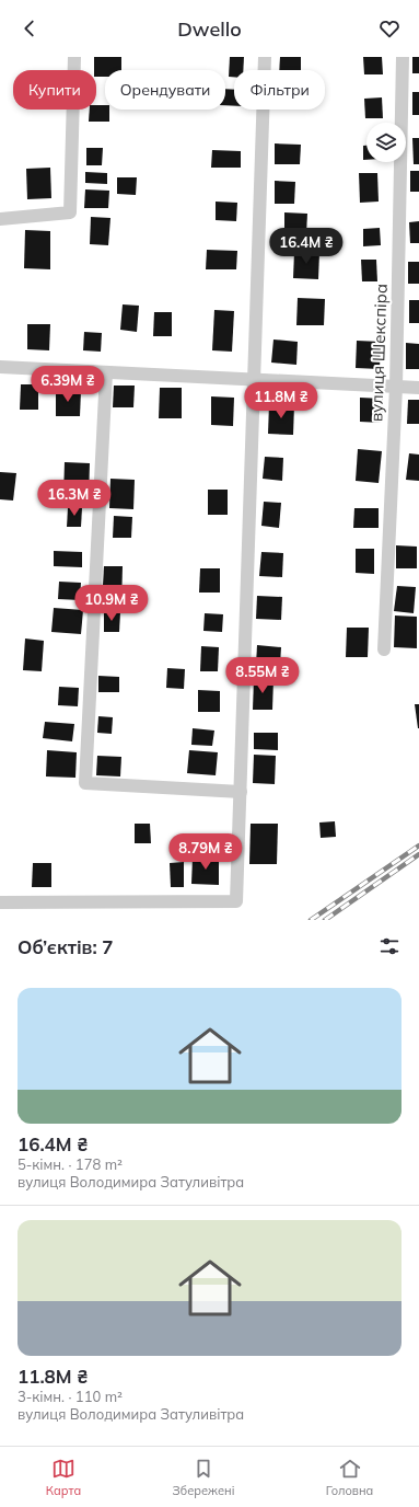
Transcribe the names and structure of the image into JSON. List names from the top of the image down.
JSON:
{
  "streets": {
    "street": ["вулиця Шекспіра"]
  },
  "page": {
    "header": "Dwello",
    "chip": ["Купити", "Орендувати", "Фільтри"],
    "price": [
      "16.4M ₴",
      "6.39M ₴",
      "11.8M ₴",
      "16.3M ₴",
      "10.9M ₴",
      "8.55M ₴",
      "8.79M ₴"
    ],
    "heading": "Об’єктів: 7",
    "list": [
      {
        "name": "16.4M ₴",
        "note": "5-кімн. · 178 m² · вулиця Володимира Затуливітра"
      },
      {
        "name": "11.8M ₴",
        "note": "3-кімн. · 110 m² · вулиця Володимира Затуливітра"
      }
    ],
    "tabs": ["Карта", "Збережені", "Головна"]
  }
}
